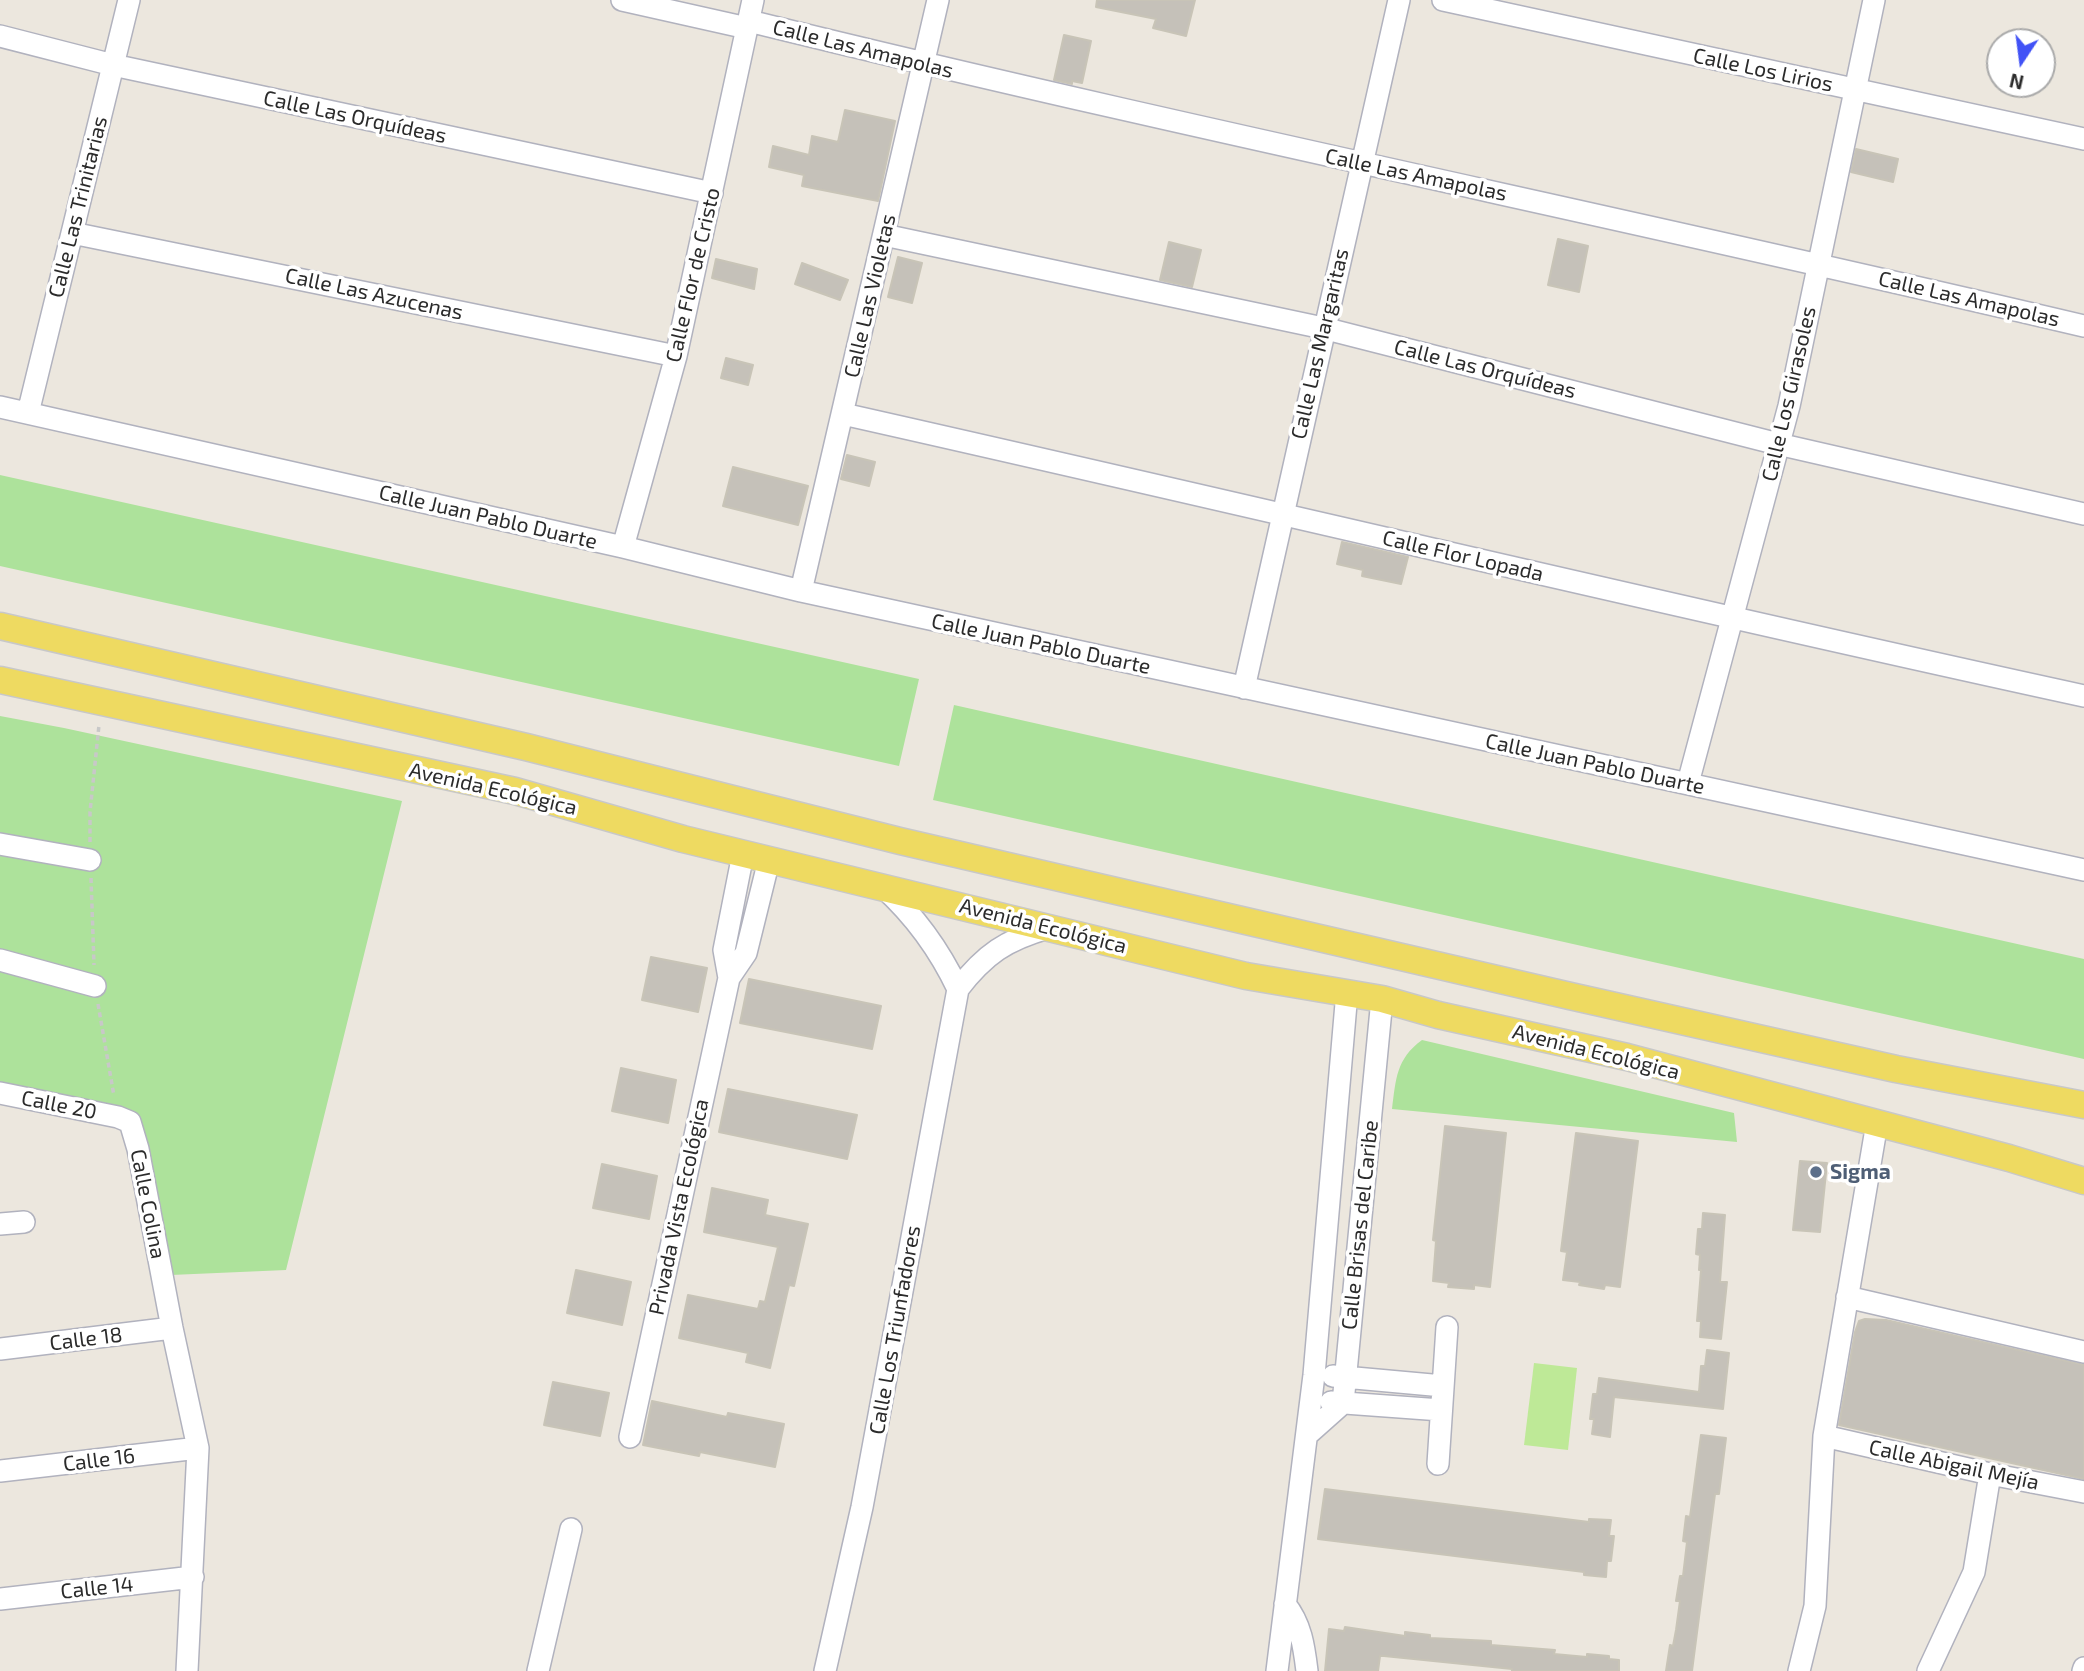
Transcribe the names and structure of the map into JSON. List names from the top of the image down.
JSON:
{
  "streets": {
    "main road": ["Avenida Ecológica"],
    "street": [
      "Calle Las Amapolas",
      "Calle Los Lirios",
      "Calle Las Orquídeas",
      "Calle Las Trinitarias",
      "Calle Flor de Cristo",
      "Calle Las Azucenas",
      "Calle Las Violetas",
      "Calle Las Margaritas",
      "Calle Los Girasoles",
      "Calle Juan Pablo Duarte",
      "Calle Flor Lopada",
      "Calle 20",
      "Calle Colina",
      "Privada Vista Ecológica",
      "Calle Brisas del Caribe",
      "Calle Los Triunfadores",
      "Calle 18",
      "Calle 16",
      "Calle Abigail Mejía",
      "Calle 14"
    ]
  },
  "crossings": [
    ["Calle Las Amapolas", "Calle Flor de Cristo"],
    ["Calle Las Amapolas", "Calle Las Violetas"],
    ["Calle Las Amapolas", "Calle Las Margaritas"],
    ["Calle Las Amapolas", "Calle Los Girasoles"],
    ["Calle Los Lirios", "Calle Los Girasoles"],
    ["Calle Las Orquídeas", "Calle Las Trinitarias"],
    ["Calle Las Orquídeas", "Calle Flor de Cristo"],
    ["Calle Las Orquídeas", "Calle Las Violetas"],
    ["Calle Las Orquídeas", "Calle Las Margaritas"],
    ["Calle Las Orquídeas", "Calle Los Girasoles"],
    ["Calle Las Trinitarias", "Calle Las Azucenas"],
    ["Calle Las Trinitarias", "Calle Juan Pablo Duarte"],
    ["Calle Flor de Cristo", "Calle Las Azucenas"],
    ["Calle Flor de Cristo", "Calle Juan Pablo Duarte"],
    ["Calle Las Violetas", "Calle Juan Pablo Duarte"],
    ["Calle Las Violetas", "Calle Flor Lopada"],
    ["Calle Las Margaritas", "Calle Juan Pablo Duarte"],
    ["Calle Las Margaritas", "Calle Flor Lopada"],
    ["Calle Los Girasoles", "Calle Juan Pablo Duarte"],
    ["Calle Los Girasoles", "Calle Flor Lopada"],
    ["Avenida Ecológica", "Privada Vista Ecológica"],
    ["Avenida Ecológica", "Calle Brisas del Caribe"],
    ["Avenida Ecológica", "Calle Los Triunfadores"],
    ["Calle 20", "Calle Colina"],
    ["Calle Colina", "Calle 18"],
    ["Calle Colina", "Calle 16"],
    ["Calle Colina", "Calle 14"]
  ],
  "places": ["Sigma"],
  "north": "bottom"
}
